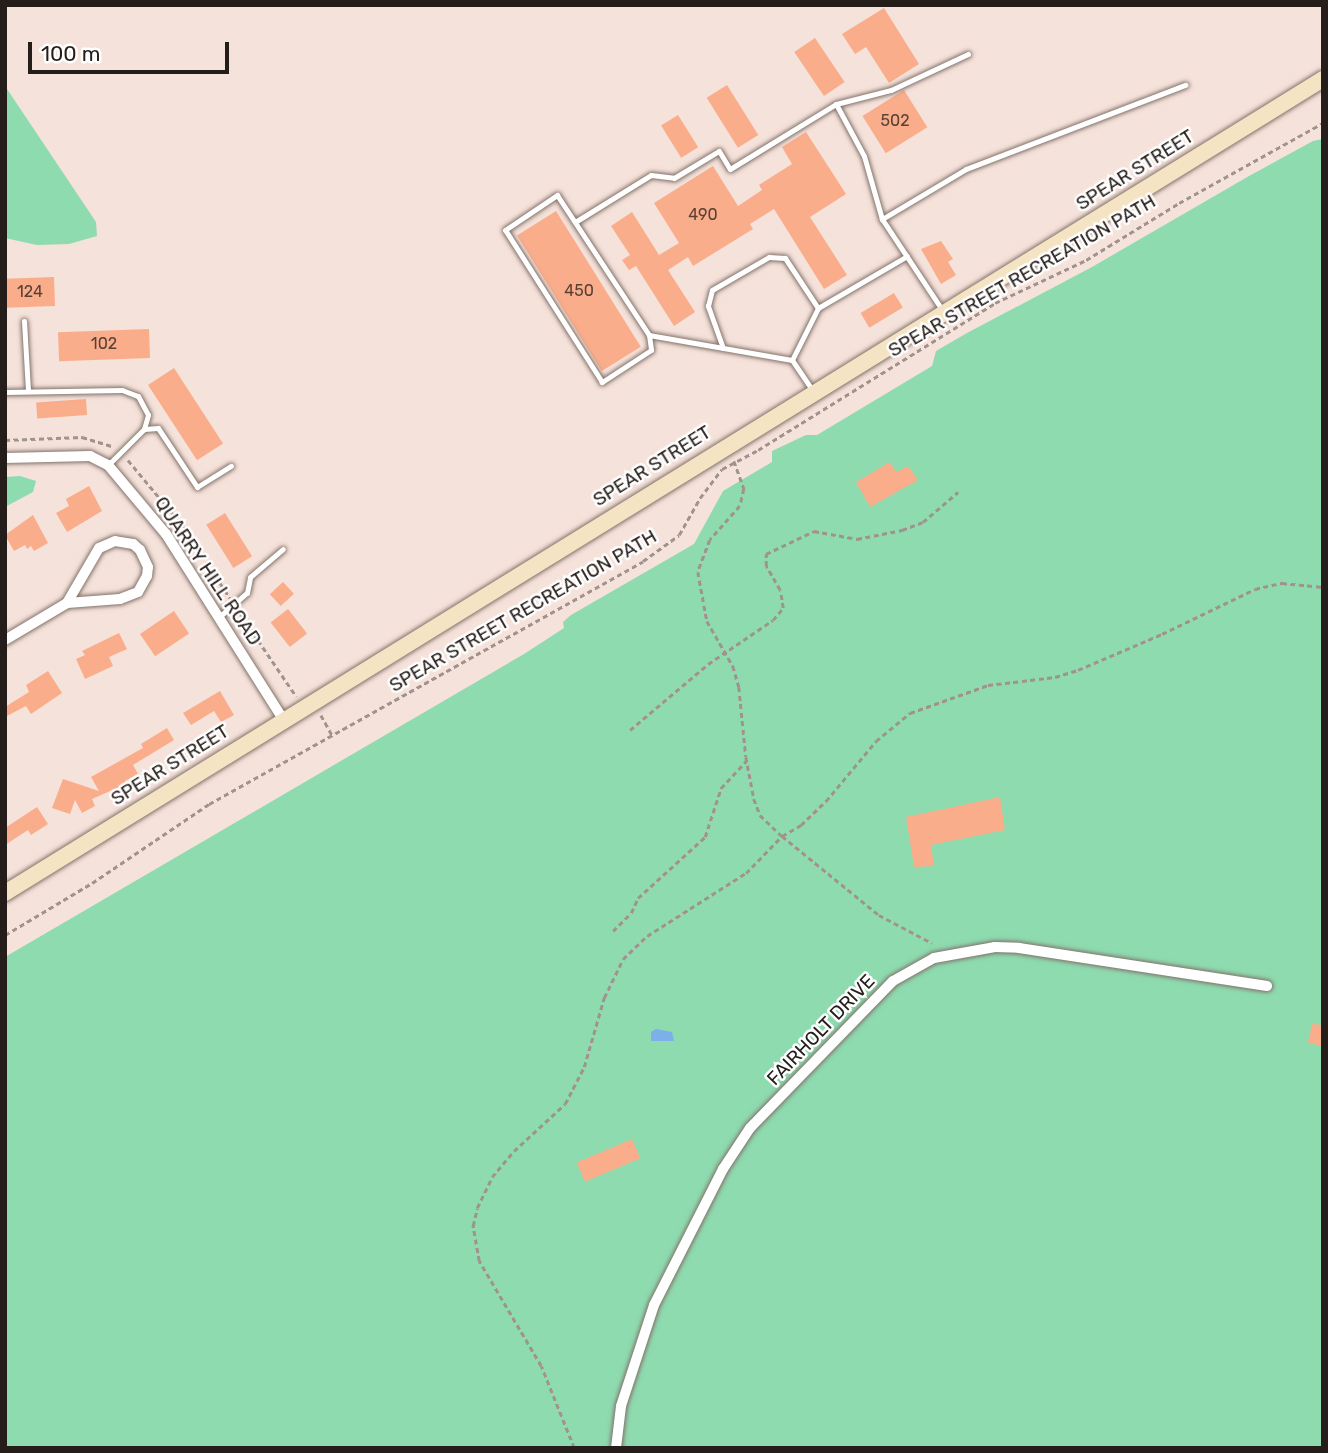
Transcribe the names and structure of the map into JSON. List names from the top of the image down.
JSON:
{
  "streets": {
    "main road": ["SPEAR STREET"],
    "street": ["QUARRY HILL ROAD", "FAIRHOLT DRIVE"],
    "path": ["SPEAR STREET RECREATION PATH"]
  },
  "crossings": [
    ["SPEAR STREET", "QUARRY HILL ROAD"]
  ],
  "house_numbers": [
    "502",
    "490",
    "450",
    "124",
    "102"
  ],
  "scale_bar": "100 m"
}
